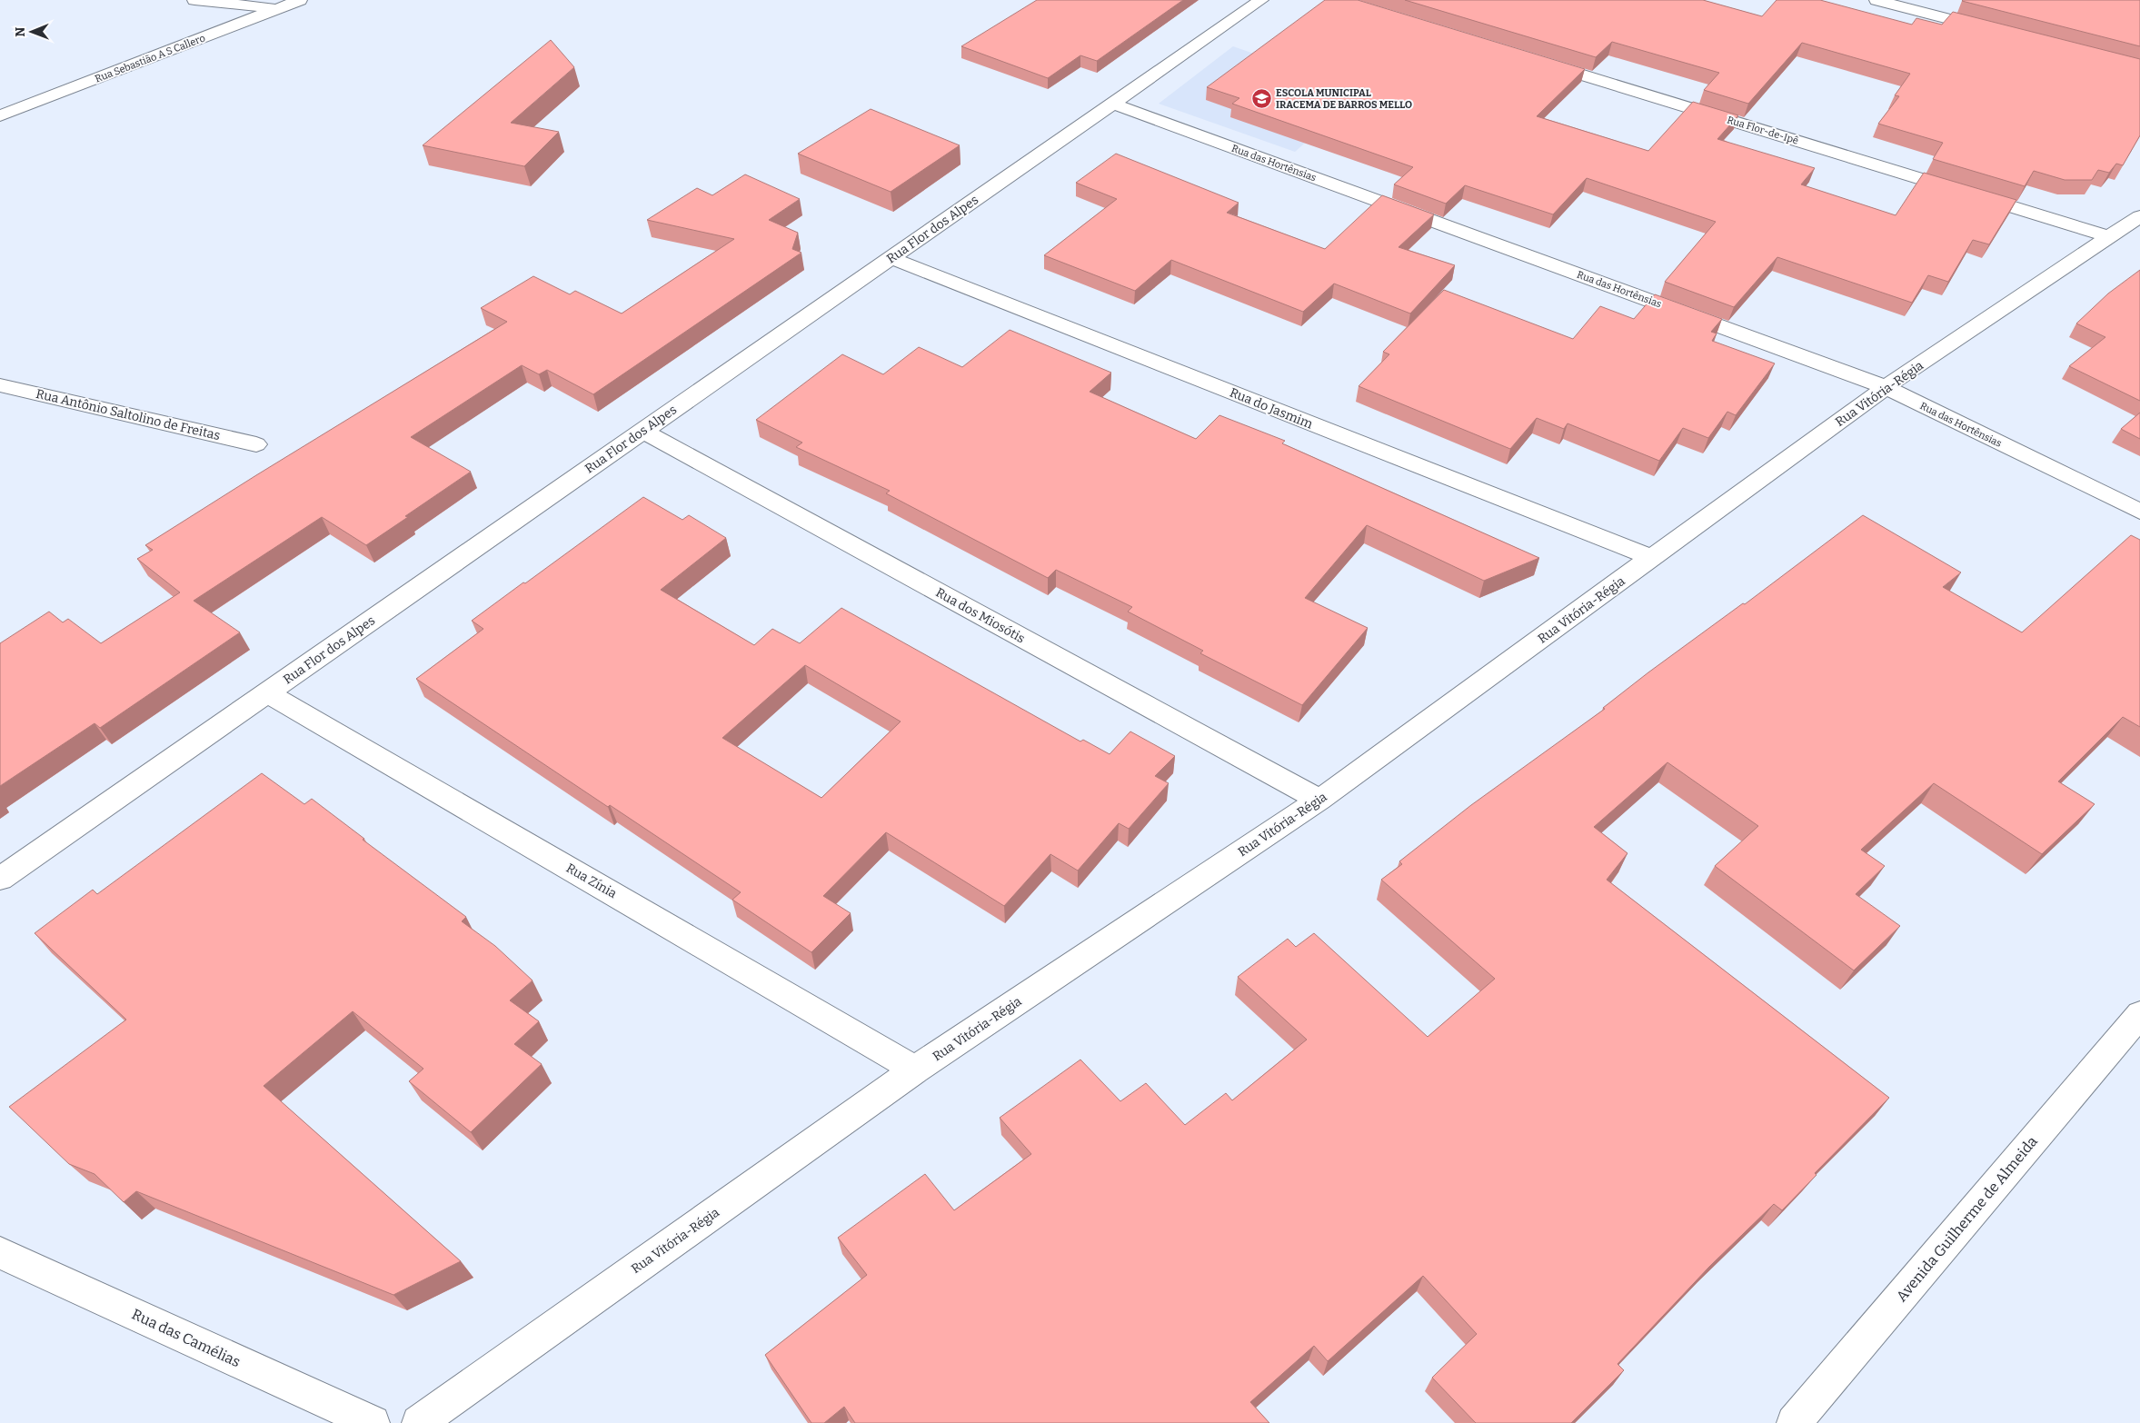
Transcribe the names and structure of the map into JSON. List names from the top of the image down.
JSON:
{
  "streets": {
    "street": [
      "Rua Sebastião A S Callero",
      "Rua Flor-de-Ipê",
      "Rua das Hortênsias",
      "Rua Flor dos Alpes",
      "Rua Vitória-Régia",
      "Rua do Jasmim",
      "Rua Antônio Saltolino de Freitas",
      "Rua dos Miosótis",
      "Rua Zínia",
      "Avenida Guilherme de Almeida",
      "Rua das Camélias"
    ]
  },
  "crossings": [
    ["Rua Flor-de-Ipê", "Rua Vitória-Régia"],
    ["Rua das Hortênsias", "Rua Flor dos Alpes"],
    ["Rua das Hortênsias", "Rua Vitória-Régia"],
    ["Rua Flor dos Alpes", "Rua do Jasmim"],
    ["Rua Flor dos Alpes", "Rua dos Miosótis"],
    ["Rua Flor dos Alpes", "Rua Zínia"],
    ["Rua Vitória-Régia", "Rua do Jasmim"],
    ["Rua Vitória-Régia", "Rua dos Miosótis"],
    ["Rua Vitória-Régia", "Rua Zínia"]
  ],
  "places": {
    "school or university": ["ESCOLA MUNICIPAL IRACEMA DE BARROS MELLO"]
  },
  "north": "left"
}
